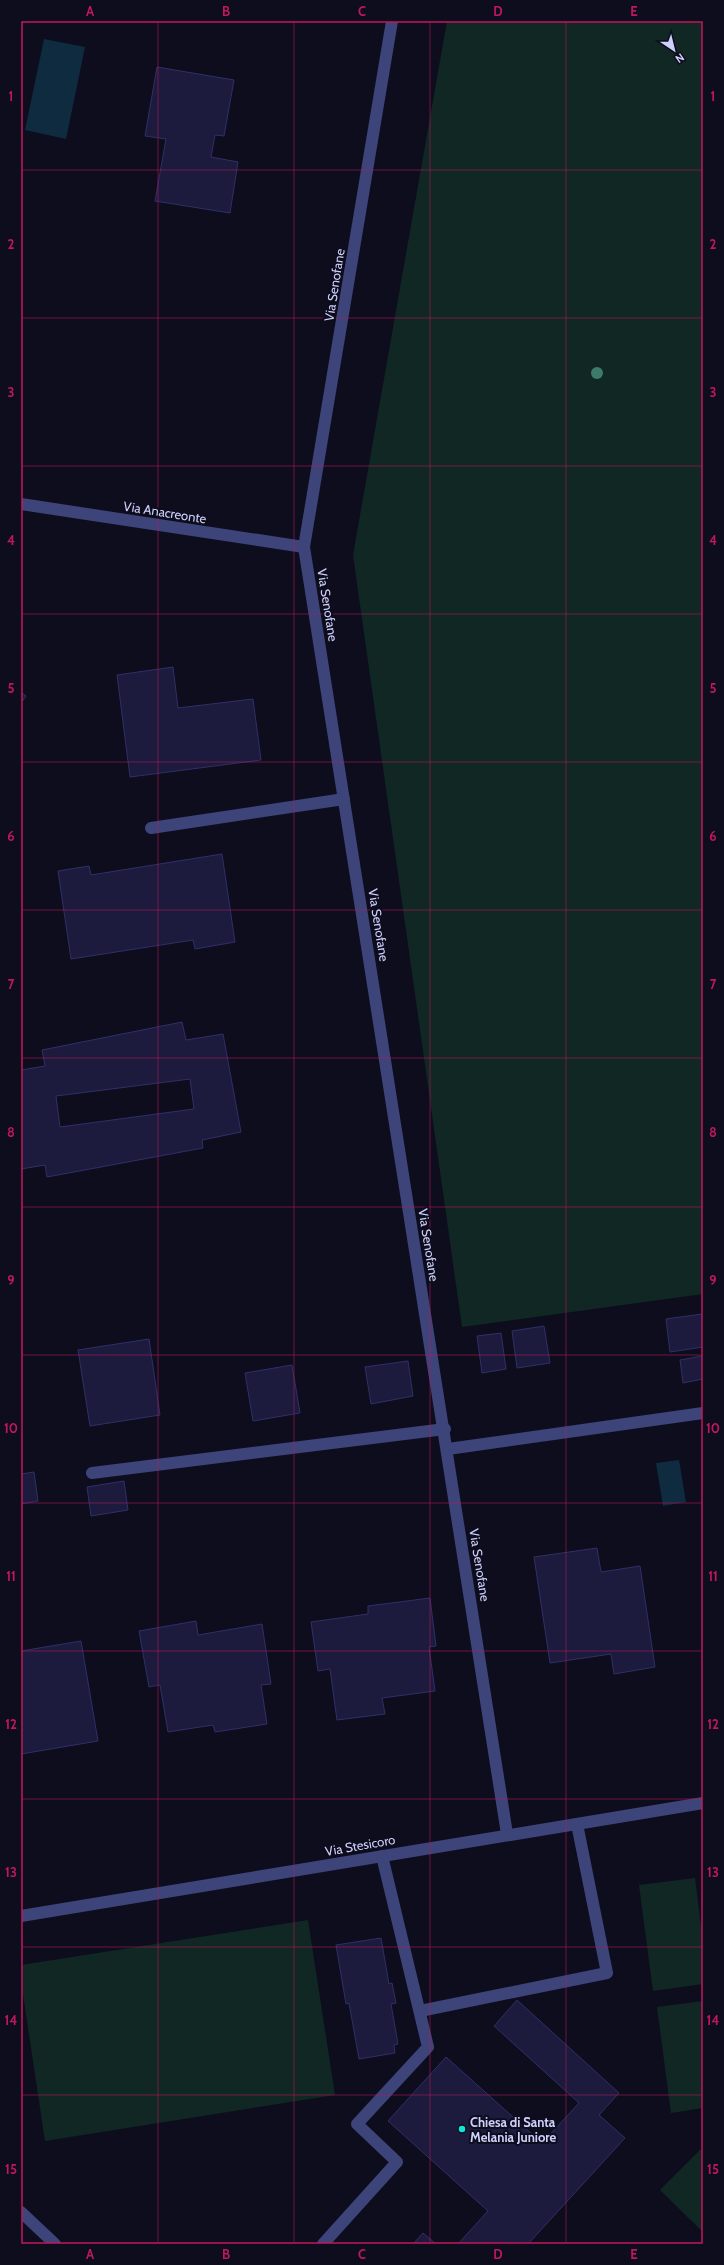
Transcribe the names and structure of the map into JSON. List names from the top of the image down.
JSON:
{
  "streets": {
    "street": ["Via Senofane", "Via Anacreonte", "Via Stesicoro"]
  },
  "crossings": [
    ["Via Senofane", "Via Anacreonte"],
    ["Via Senofane", "Via Stesicoro"]
  ],
  "places": ["Chiesa di Santa Melania Juniore"],
  "north": "bottom right",
  "grid": {
    "columns": [
      "A",
      "B",
      "C",
      "D",
      "E"
    ],
    "rows": [
      "1",
      "2",
      "3",
      "4",
      "5",
      "6",
      "7",
      "8",
      "9",
      "10",
      "11",
      "12",
      "13",
      "14",
      "15"
    ]
  }
}
